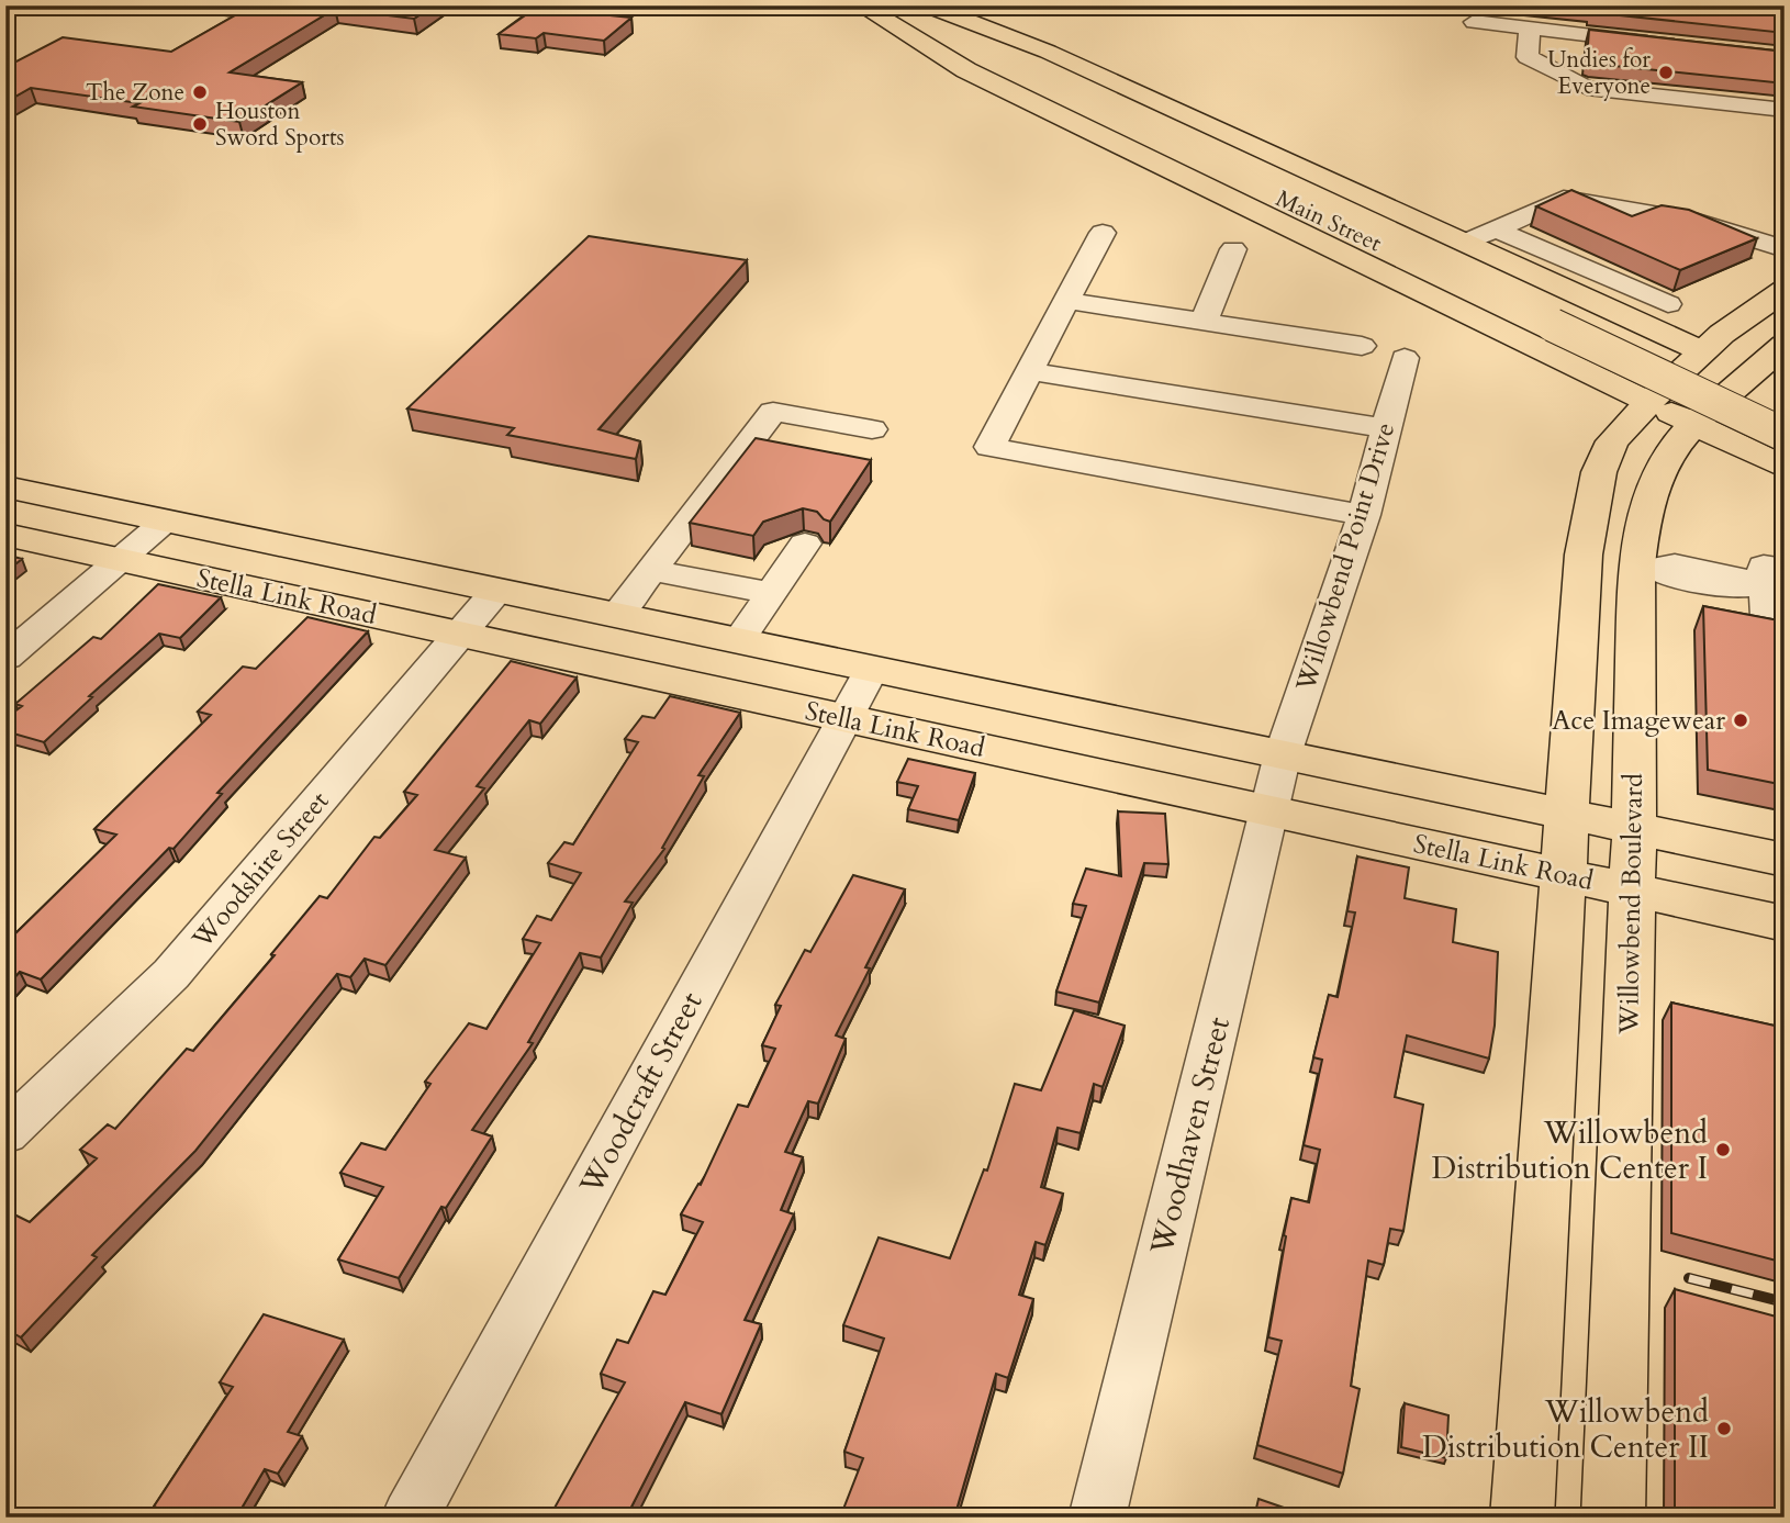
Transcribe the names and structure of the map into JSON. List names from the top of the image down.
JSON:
{
  "streets": {
    "main road": ["Main Street", "Stella Link Road", "Willowbend Boulevard"],
    "street": [
      "Willowbend Point Drive",
      "Woodshire Street",
      "Woodcraft Street",
      "Woodhaven Street"
    ]
  },
  "crossings": [
    ["Willowbend Point Drive", "Stella Link Road"],
    ["Willowbend Point Drive", "Woodhaven Street"],
    ["Stella Link Road", "Woodshire Street"],
    ["Stella Link Road", "Willowbend Boulevard"],
    ["Stella Link Road", "Woodcraft Street"],
    ["Stella Link Road", "Woodhaven Street"]
  ],
  "places": [
    "Undies for Everyone",
    "The Zone",
    "Houston Sword Sports",
    "Ace Imagewear",
    "Willowbend Distribution Center I",
    "Willowbend Distribution Center II"
  ]
}
